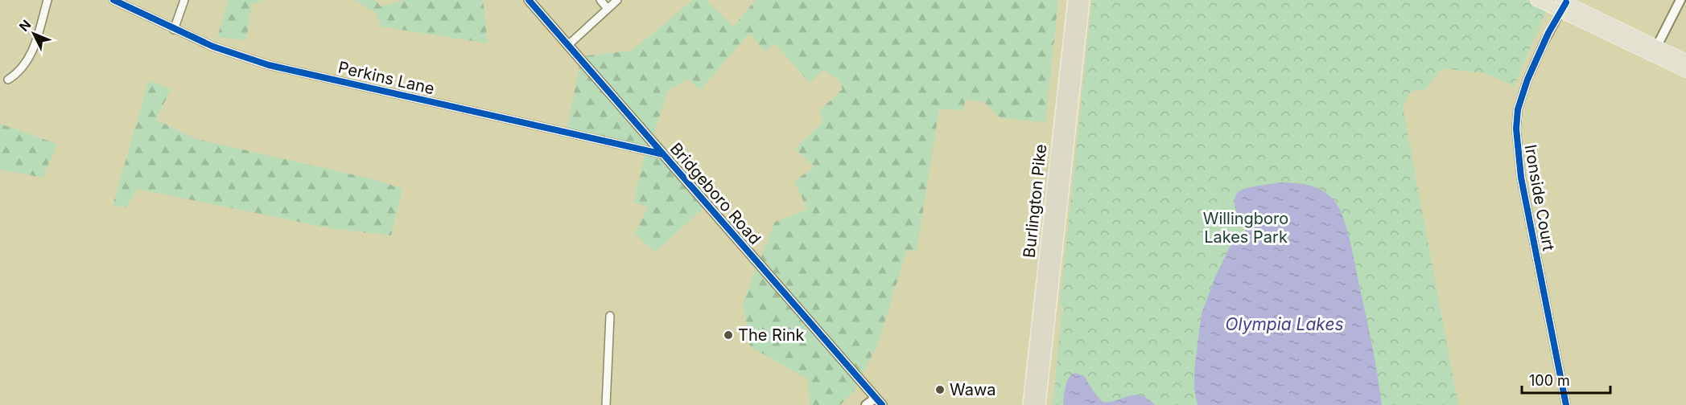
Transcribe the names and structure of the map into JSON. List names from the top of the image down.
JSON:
{
  "streets": {
    "highway": ["Burlington Pike"],
    "street": ["Perkins Lane", "Bridgeboro Road", "Ironside Court"]
  },
  "crossings": [
    ["Perkins Lane", "Bridgeboro Road"]
  ],
  "water": ["Olympia Lakes"],
  "parks": ["Willingboro Lakes Park"],
  "places": ["The Rink", "Wawa"],
  "scale_bar": "100 m",
  "north": "top left"
}
